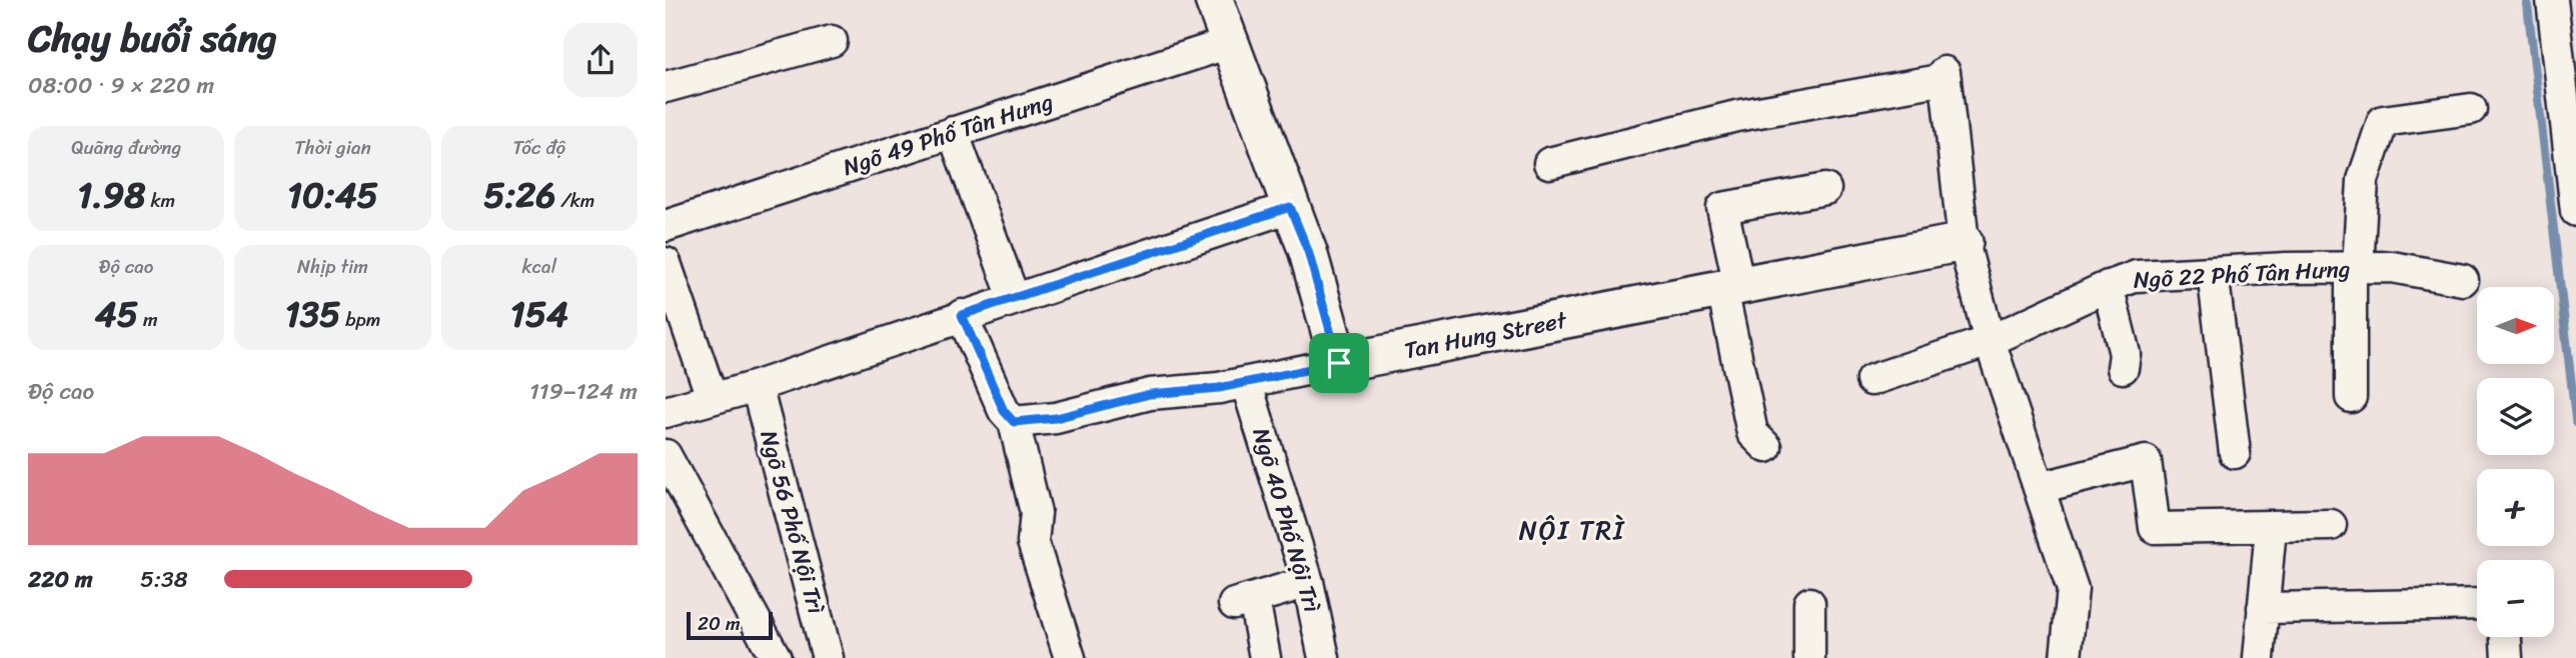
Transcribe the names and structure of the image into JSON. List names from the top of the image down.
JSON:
{
  "streets": {
    "street": [
      "Ngõ 49 Phố Tân Hưng",
      "Ngõ 22 Phố Tân Hưng",
      "Tan Hung Street",
      "Ngõ 40 Phố Nội Trì",
      "Ngõ 56 Phố Nội Trì"
    ]
  },
  "districts": ["NỘI TRÌ"],
  "scale_bar": "20 m",
  "north": "right",
  "page": {
    "heading": ["Chạy buổi sáng", "08:00 · 9 × 220 m"],
    "stats": [
      ["Quãng đường", "1.98 km"],
      ["Thời gian", "10:45"],
      ["Tốc độ", "5:26 /km"],
      ["Độ cao", "45 m"],
      ["Nhịp tim", "135 bpm"],
      ["kcal", "154"]
    ],
    "map_buttons": ["+", "−"],
    "chart": ["Độ cao", "119–124 m"],
    "list": [
      {
        "name": "220 m",
        "note": "5:38"
      }
    ],
    "scale": "20 m"
  }
}
